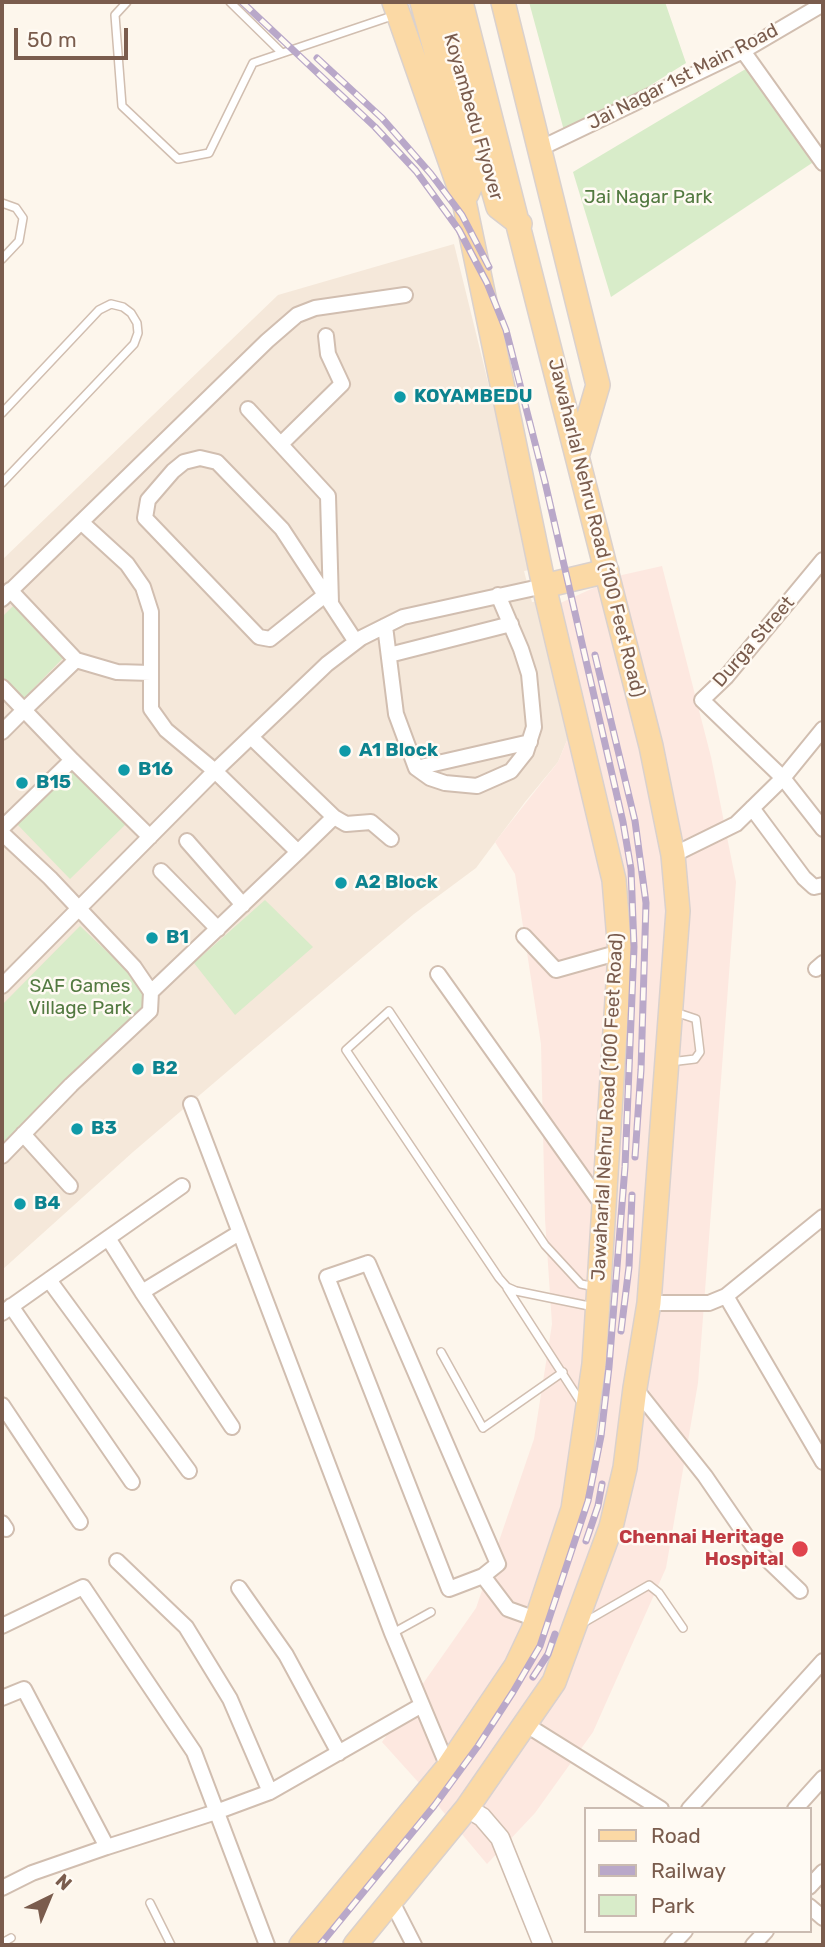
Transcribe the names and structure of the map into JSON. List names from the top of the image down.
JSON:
{
  "streets": {
    "main road": ["Koyambedu Flyover", "Jawaharlal Nehru Road (100 Feet Road)"],
    "street": ["Jai Nagar 1st Main Road", "Durga Street"]
  },
  "crossings": [
    ["Koyambedu Flyover", "Jawaharlal Nehru Road (100 Feet Road)"]
  ],
  "parks": ["Jai Nagar Park", "SAF Games Village Park"],
  "places": [
    "KOYAMBEDU",
    "A1 Block",
    "B16",
    "B15",
    "A2 Block",
    "B1",
    "B2",
    "B3",
    "B4",
    "Chennai Heritage Hospital"
  ],
  "legend": ["Road", "Railway", "Park"],
  "scale_bar": "50 m",
  "north": "top right"
}
